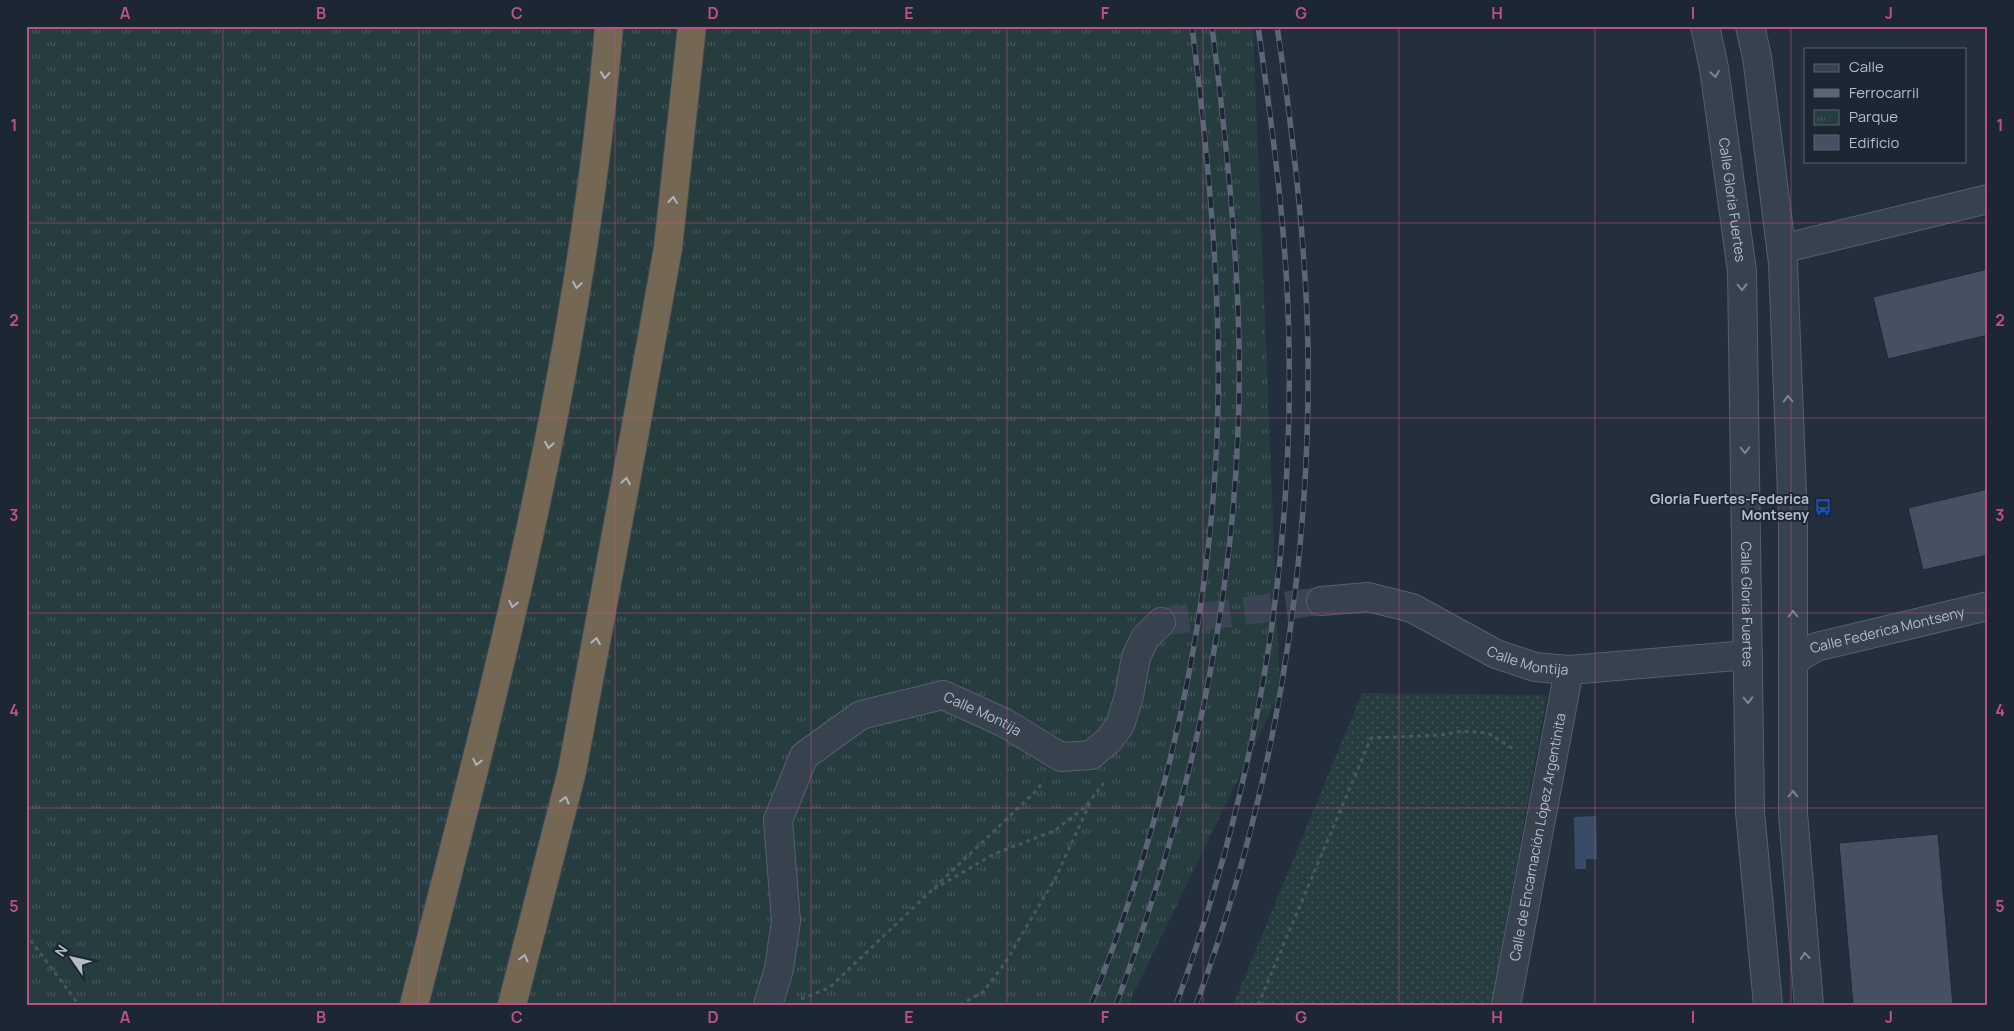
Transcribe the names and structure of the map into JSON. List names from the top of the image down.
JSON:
{
  "streets": {
    "street": [
      "Calle Gloria Fuertes",
      "Calle Federica Montseny",
      "Calle Montija",
      "Calle de Encarnación López Argentinita"
    ]
  },
  "crossings": [
    ["Calle Gloria Fuertes", "Calle Montija"],
    ["Calle Montija", "Calle de Encarnación López Argentinita"]
  ],
  "places": {
    "bus stop": ["Gloria Fuertes-Federica Montseny"]
  },
  "legend": [
    "Calle",
    "Ferrocarril",
    "Parque",
    "Edificio"
  ],
  "north": "top left",
  "grid": {
    "columns": [
      "A",
      "B",
      "C",
      "D",
      "E",
      "F",
      "G",
      "H",
      "I",
      "J"
    ],
    "rows": [
      "1",
      "2",
      "3",
      "4",
      "5"
    ]
  }
}
